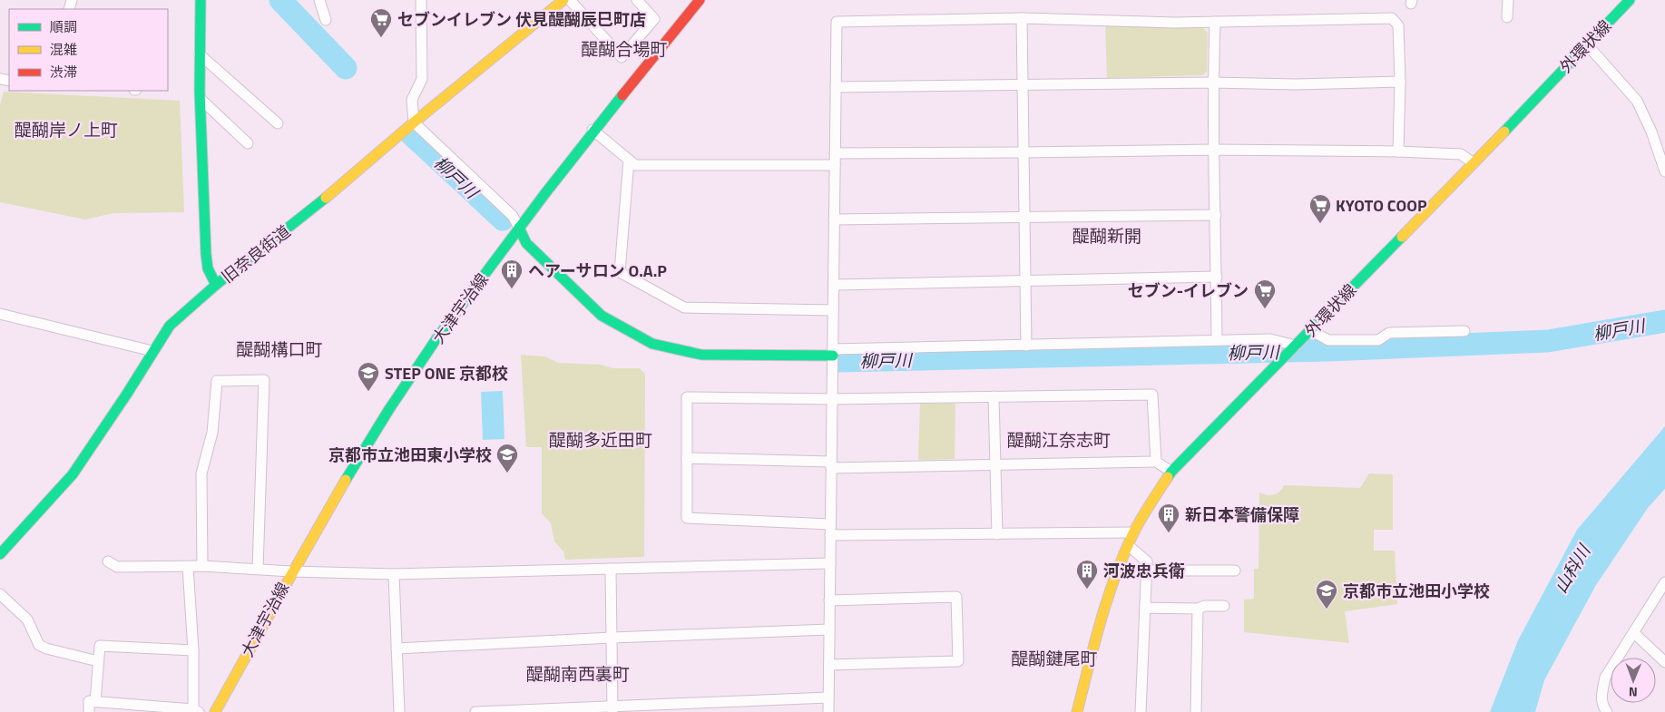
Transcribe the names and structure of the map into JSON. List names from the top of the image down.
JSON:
{
  "streets": {
    "street": ["外環状線", "旧奈良街道", "大津宇治線"]
  },
  "districts": [
    "醍醐合場町",
    "醍醐岸ノ上町",
    "醍醐新開",
    "醍醐構口町",
    "醍醐多近田町",
    "醍醐江奈志町",
    "醍醐鍵尾町",
    "醍醐南西裏町"
  ],
  "water": ["柳戸川", "山科川"],
  "places": {
    "supermarket": ["セブンイレブン 伏見醍醐辰巳町店", "KYOTO COOP", "セブン-イレブン"],
    "building": ["ヘアーサロン O.A.P", "新日本警備保障", "河波忠兵衛"],
    "school or university": ["STEP ONE 京都校", "京都市立池田東小学校", "京都市立池田小学校"]
  },
  "legend": ["順調", "混雑", "渋滞"],
  "north": "bottom"
}
